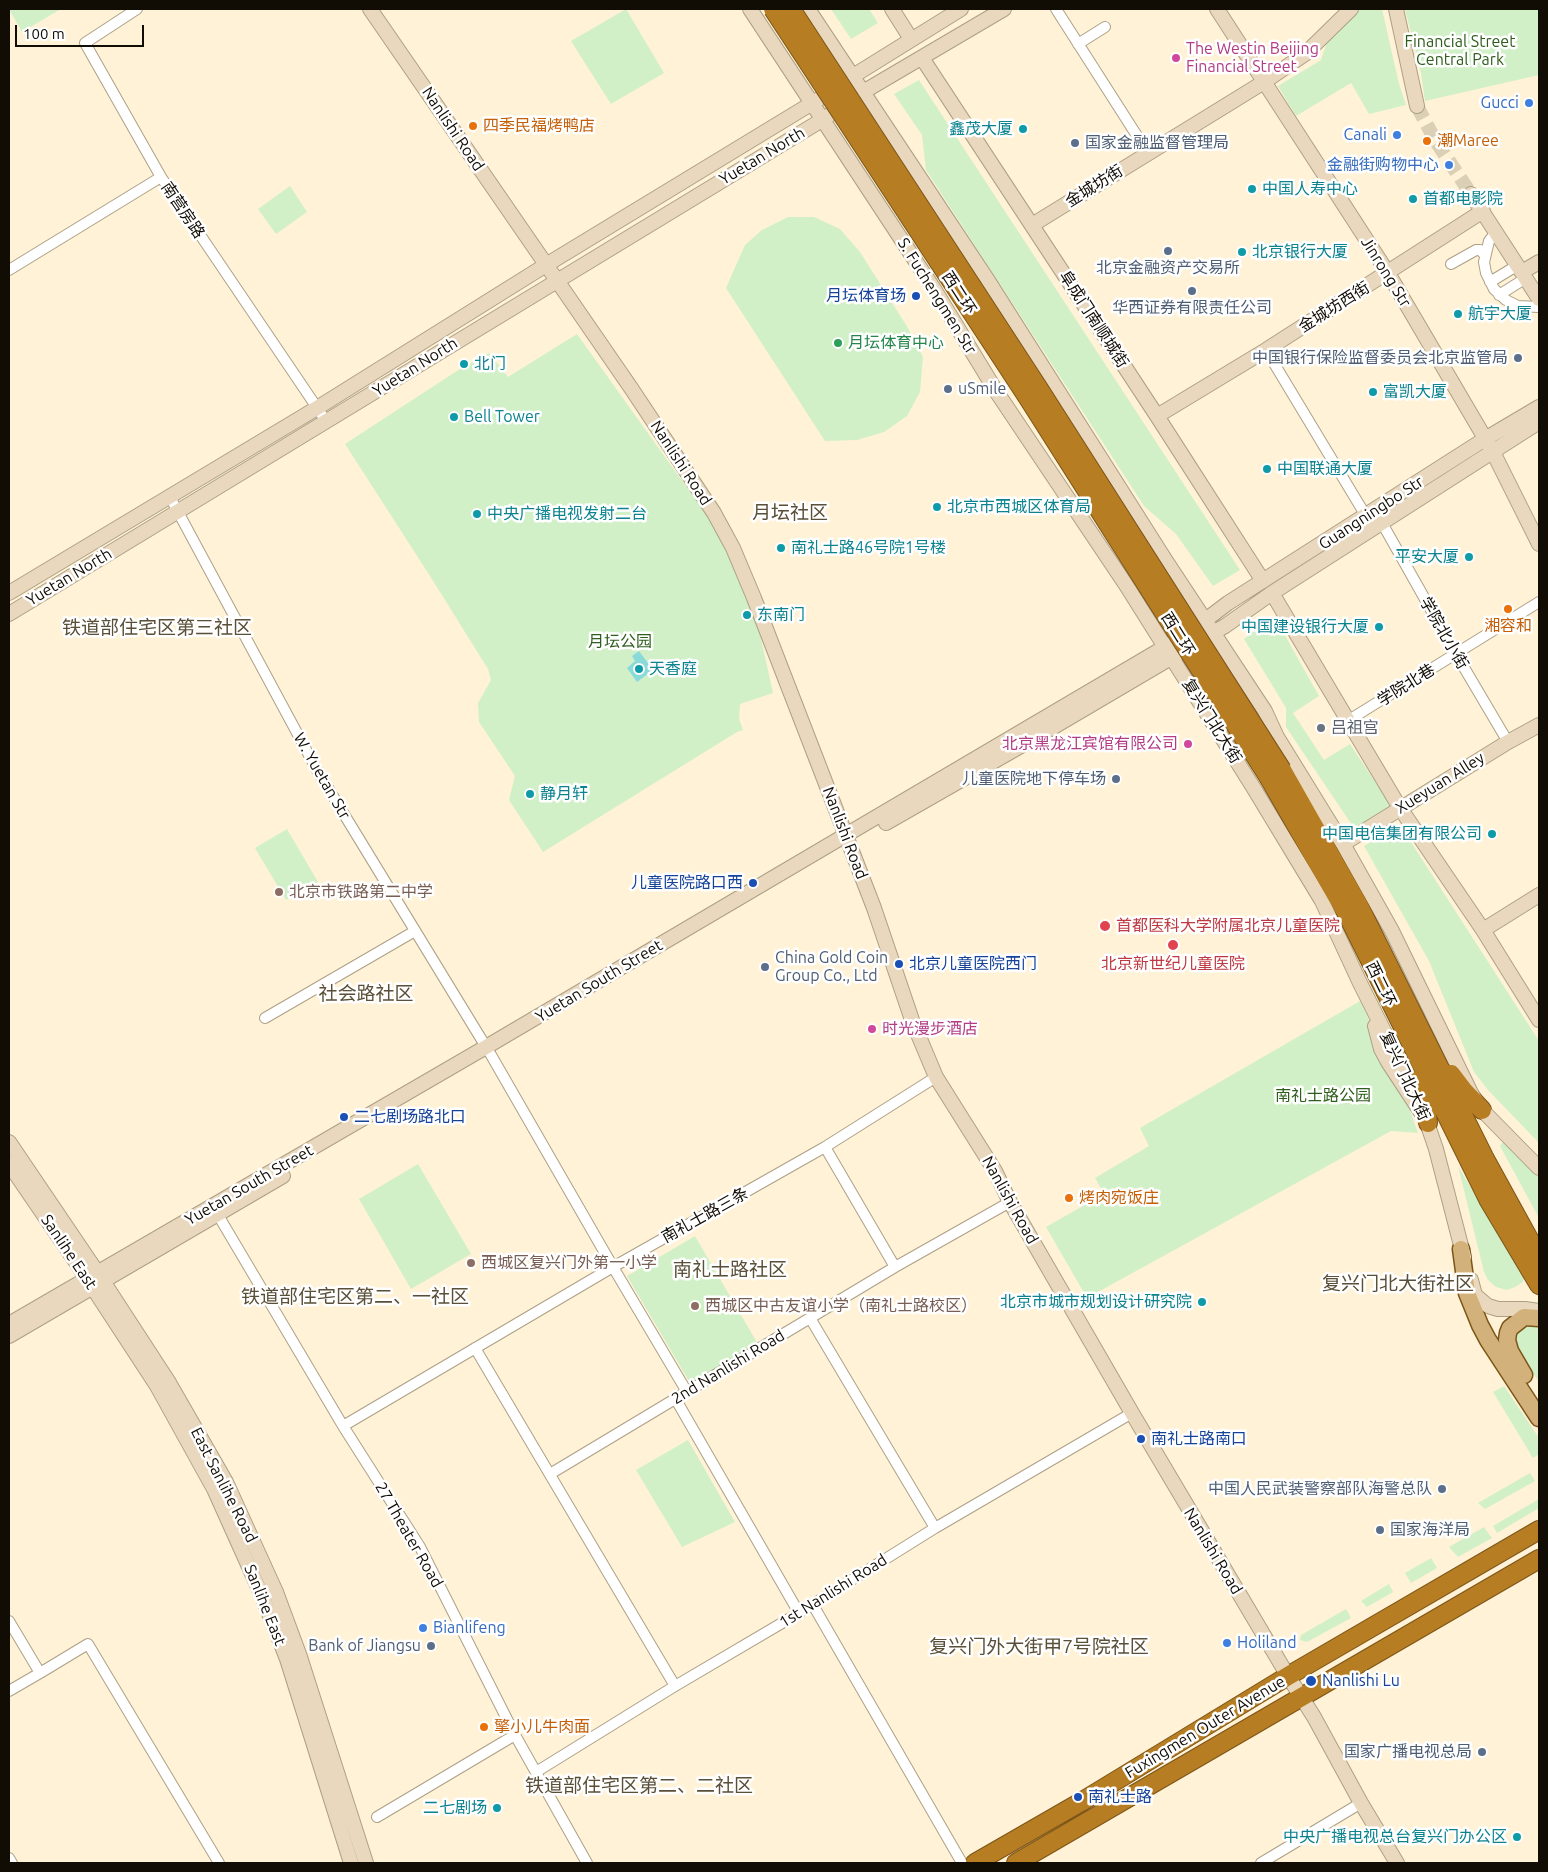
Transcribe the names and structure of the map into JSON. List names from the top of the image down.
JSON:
{
  "streets": {
    "highway": ["西二环", "Fuxingmen Outer Avenue"],
    "street": [
      "Nanlishi Road",
      "Yuetan North",
      "金城坊街",
      "南营房路",
      "Jinrong Str",
      "S. Fuchengmen Str",
      "金城坊西街",
      "阜成门南顺城街",
      "Guangningbo Str",
      "学院北小街",
      "学院北巷",
      "复兴门北大街",
      "W. Yuetan Str",
      "Xueyuan Alley",
      "Yuetan South Street",
      "南礼士路三条",
      "Sanlihe East",
      "2nd Nanlishi Road",
      "East Sanlihe Road",
      "27 Theater Road",
      "1st Nanlishi Road"
    ]
  },
  "crossings": [
    ["Nanlishi Road", "Yuetan North"],
    ["Nanlishi Road", "Yuetan South Street"],
    ["Nanlishi Road", "南礼士路三条"],
    ["Nanlishi Road", "2nd Nanlishi Road"],
    ["Nanlishi Road", "1st Nanlishi Road"],
    ["Nanlishi Road", "Fuxingmen Outer Avenue"],
    ["Yuetan North", "南营房路"],
    ["Yuetan North", "S. Fuchengmen Str"],
    ["Yuetan North", "阜成门南顺城街"],
    ["Yuetan North", "W. Yuetan Str"],
    ["金城坊街", "Jinrong Str"],
    ["金城坊街", "阜成门南顺城街"],
    ["Jinrong Str", "金城坊西街"],
    ["Jinrong Str", "Guangningbo Str"],
    ["S. Fuchengmen Str", "复兴门北大街"],
    ["S. Fuchengmen Str", "Yuetan South Street"],
    ["金城坊西街", "阜成门南顺城街"],
    ["阜成门南顺城街", "Guangningbo Str"],
    ["Guangningbo Str", "学院北小街"],
    ["Guangningbo Str", "Yuetan South Street"],
    ["学院北小街", "学院北巷"],
    ["学院北小街", "Xueyuan Alley"],
    ["复兴门北大街", "Yuetan South Street"],
    ["W. Yuetan Str", "Yuetan South Street"],
    ["W. Yuetan Str", "南礼士路三条"],
    ["W. Yuetan Str", "2nd Nanlishi Road"],
    ["Yuetan South Street", "Sanlihe East"],
    ["Yuetan South Street", "East Sanlihe Road"],
    ["Yuetan South Street", "27 Theater Road"],
    ["南礼士路三条", "27 Theater Road"],
    ["Sanlihe East", "East Sanlihe Road"],
    ["27 Theater Road", "1st Nanlishi Road"]
  ],
  "districts": [
    "月坛社区",
    "铁道部住宅区第三社区",
    "社会路社区",
    "南礼士路社区",
    "复兴门北大街社区",
    "铁道部住宅区第二、一社区",
    "复兴门外大街甲7号院社区",
    "铁道部住宅区第二、二社区"
  ],
  "parks": ["Financial Street Central Park", "月坛公园", "南礼士路公园"],
  "places": [
    "The Westin Beijing Financial Street",
    "Gucci",
    "四季民福烤鸭店",
    "鑫茂大厦",
    "Canali",
    "潮Maree",
    "国家金融监督管理局",
    "金融街购物中心",
    "中国人寿中心",
    "首都电影院",
    "北京金融资产交易所",
    "北京银行大厦",
    "华西证券有限责任公司",
    "月坛体育场",
    "航宇大厦",
    "月坛体育中心",
    "中国银行保险监督委员会北京监管局",
    "北门",
    "uSmile",
    "富凯大厦",
    "Bell Tower",
    "中国联通大厦",
    "北京市西城区体育局",
    "中央广播电视发射二台",
    "南礼士路46号院1号楼",
    "平安大厦",
    "湘容和",
    "东南门",
    "中国建设银行大厦",
    "天香庭",
    "吕祖宫",
    "北京黑龙江宾馆有限公司",
    "儿童医院地下停车场",
    "静月轩",
    "中国电信集团有限公司",
    "儿童医院路口西",
    "北京市铁路第二中学",
    "首都医科大学附属北京儿童医院",
    "北京新世纪儿童医院",
    "北京儿童医院西门",
    "China Gold Coin Group Co., Ltd",
    "时光漫步酒店",
    "二七剧场路北口",
    "烤肉宛饭庄",
    "西城区复兴门外第一小学",
    "北京市城市规划设计研究院",
    "西城区中古友谊小学（南礼士路校区）",
    "南礼士路南口",
    "中国人民武装警察部队海警总队",
    "国家海洋局",
    "Bianlifeng",
    "Holiland",
    "Bank of Jiangsu",
    "Nanlishi Lu",
    "擎小儿牛肉面",
    "国家广播电视总局",
    "南礼士路",
    "二七剧场",
    "中央广播电视总台复兴门办公区"
  ],
  "scale_bar": "100 m"
}
